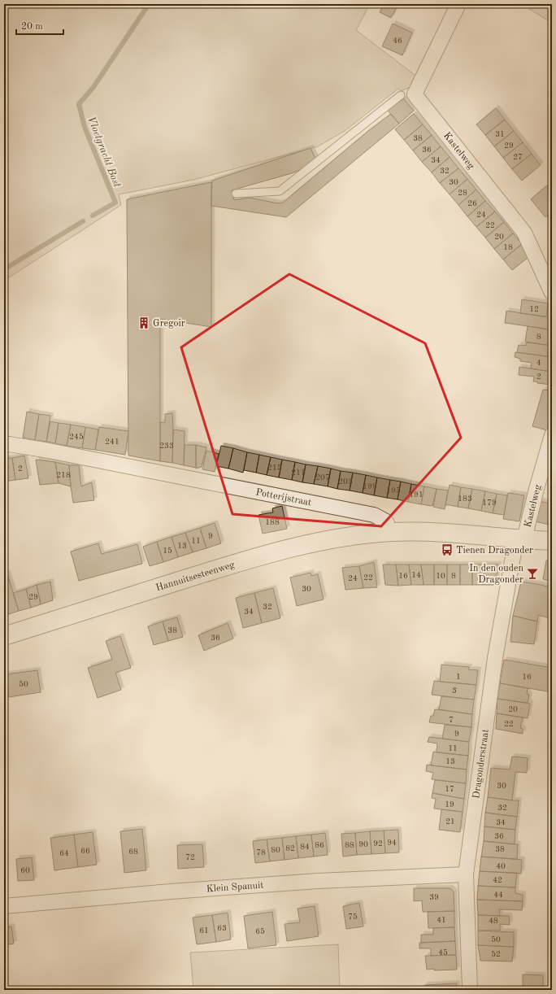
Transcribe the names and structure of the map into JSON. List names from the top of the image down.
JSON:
{
  "streets": {
    "street": [
      "Kastelweg",
      "Potterijstraat",
      "Hannuitsesteenweg",
      "Dragonderstraat",
      "Klein Spanuit"
    ]
  },
  "crossings": [
    ["Kastelweg", "Dragonderstraat"],
    ["Potterijstraat", "Hannuitsesteenweg"],
    ["Dragonderstraat", "Klein Spanuit"]
  ],
  "water": ["Vloetgracht Bost"],
  "places": {
    "building": ["Gregoir"],
    "bus stop": ["Tienen Dragonder"],
    "bar": ["In den ouden Dragonder"]
  },
  "house_numbers": [
    "46",
    "31",
    "38",
    "29",
    "36",
    "27",
    "34",
    "32",
    "30",
    "28",
    "26",
    "24",
    "22",
    "20",
    "18",
    "12",
    "8",
    "4",
    "2",
    "245",
    "241",
    "233",
    "215",
    "2",
    "211",
    "218",
    "207",
    "203",
    "199",
    "195",
    "191",
    "183",
    "179",
    "188",
    "9",
    "11",
    "13",
    "15",
    "14",
    "16",
    "10",
    "8",
    "22",
    "24",
    "30",
    "29",
    "32",
    "34",
    "38",
    "36",
    "1",
    "16",
    "50",
    "3",
    "20",
    "7",
    "22",
    "9",
    "11",
    "13",
    "30",
    "17",
    "19",
    "32",
    "21",
    "34",
    "36",
    "94",
    "92",
    "90",
    "86",
    "88",
    "84",
    "82",
    "38",
    "80",
    "66",
    "68",
    "78",
    "64",
    "72",
    "40",
    "60",
    "42",
    "44",
    "39",
    "75",
    "41",
    "48",
    "63",
    "61",
    "65",
    "50",
    "45",
    "52"
  ],
  "scale_bar": "20 m"
}
